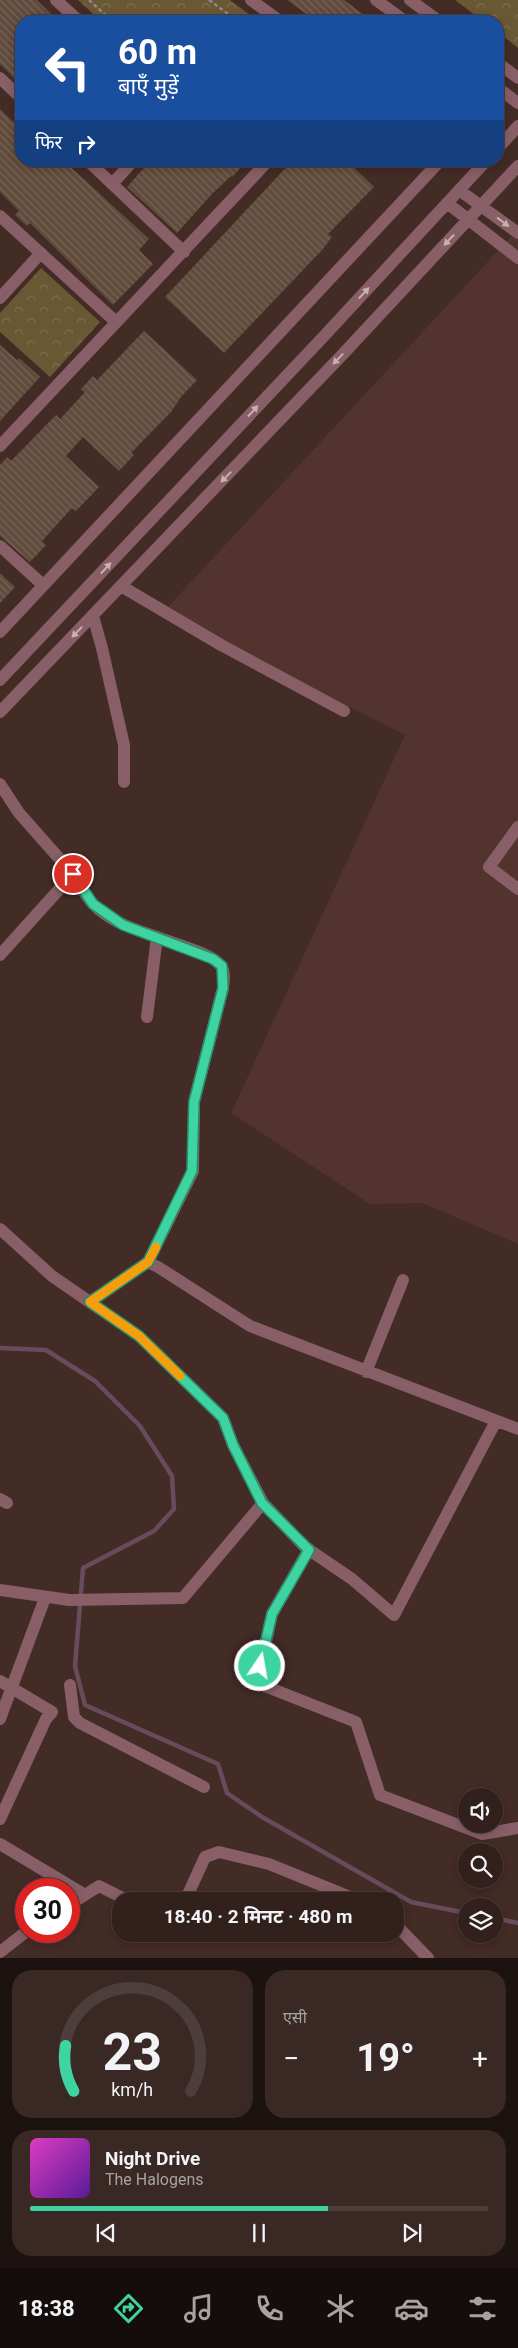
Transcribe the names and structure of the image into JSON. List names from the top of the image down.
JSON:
{
  "page": {
    "turn": ["60 m", "बाएँ मुड़ें"],
    "then": "फिर",
    "limit": "30",
    "trip": "18:40 · 2 मिनट · 480 m",
    "tile": "एसी",
    "heat": ["−", "19°", "+"],
    "song": ["Night Drive", "The Halogens"],
    "tabs": "18:38",
    "gauge": ["23", "km/h"]
  }
}
